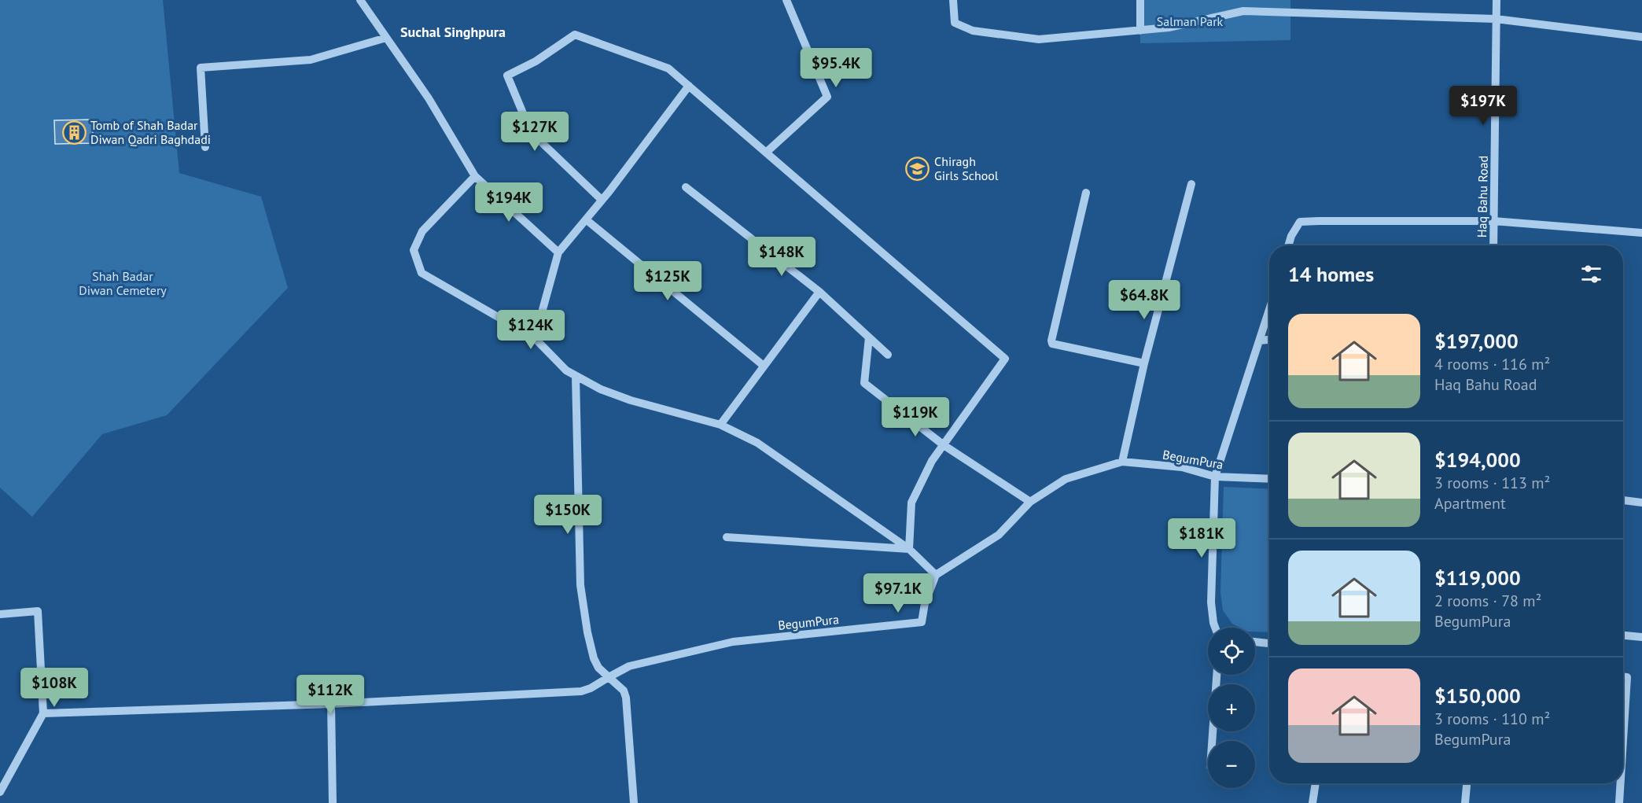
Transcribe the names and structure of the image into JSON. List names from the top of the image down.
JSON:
{
  "streets": {
    "street": ["Haq Bahu Road", "BegumPura"]
  },
  "districts": ["Suchal Singhpura"],
  "parks": ["Salman Park", "Shah Badar Diwan Cemetery"],
  "places": {
    "building": ["Tomb of Shah Badar Diwan Qadri Baghdadi"],
    "school or university": ["Chiragh Girls School"]
  },
  "page": {
    "price": [
      "$95.4K",
      "$197K",
      "$127K",
      "$194K",
      "$148K",
      "$125K",
      "$64.8K",
      "$124K",
      "$119K",
      "$150K",
      "$181K",
      "$97.1K",
      "$108K",
      "$112K"
    ],
    "heading": "14 homes",
    "list": [
      {
        "name": "$197,000",
        "note": "4 rooms · 116 m² · Haq Bahu Road"
      },
      {
        "name": "$194,000",
        "note": "3 rooms · 113 m² · Apartment"
      },
      {
        "name": "$119,000",
        "note": "2 rooms · 78 m² · BegumPura"
      },
      {
        "name": "$150,000",
        "note": "3 rooms · 110 m² · BegumPura"
      }
    ],
    "map_buttons": ["+", "−"]
  }
}
